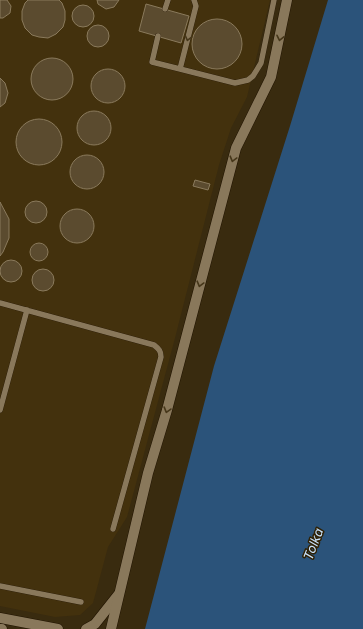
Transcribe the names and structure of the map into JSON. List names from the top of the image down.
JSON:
{
  "water": ["Tolka"]
}
